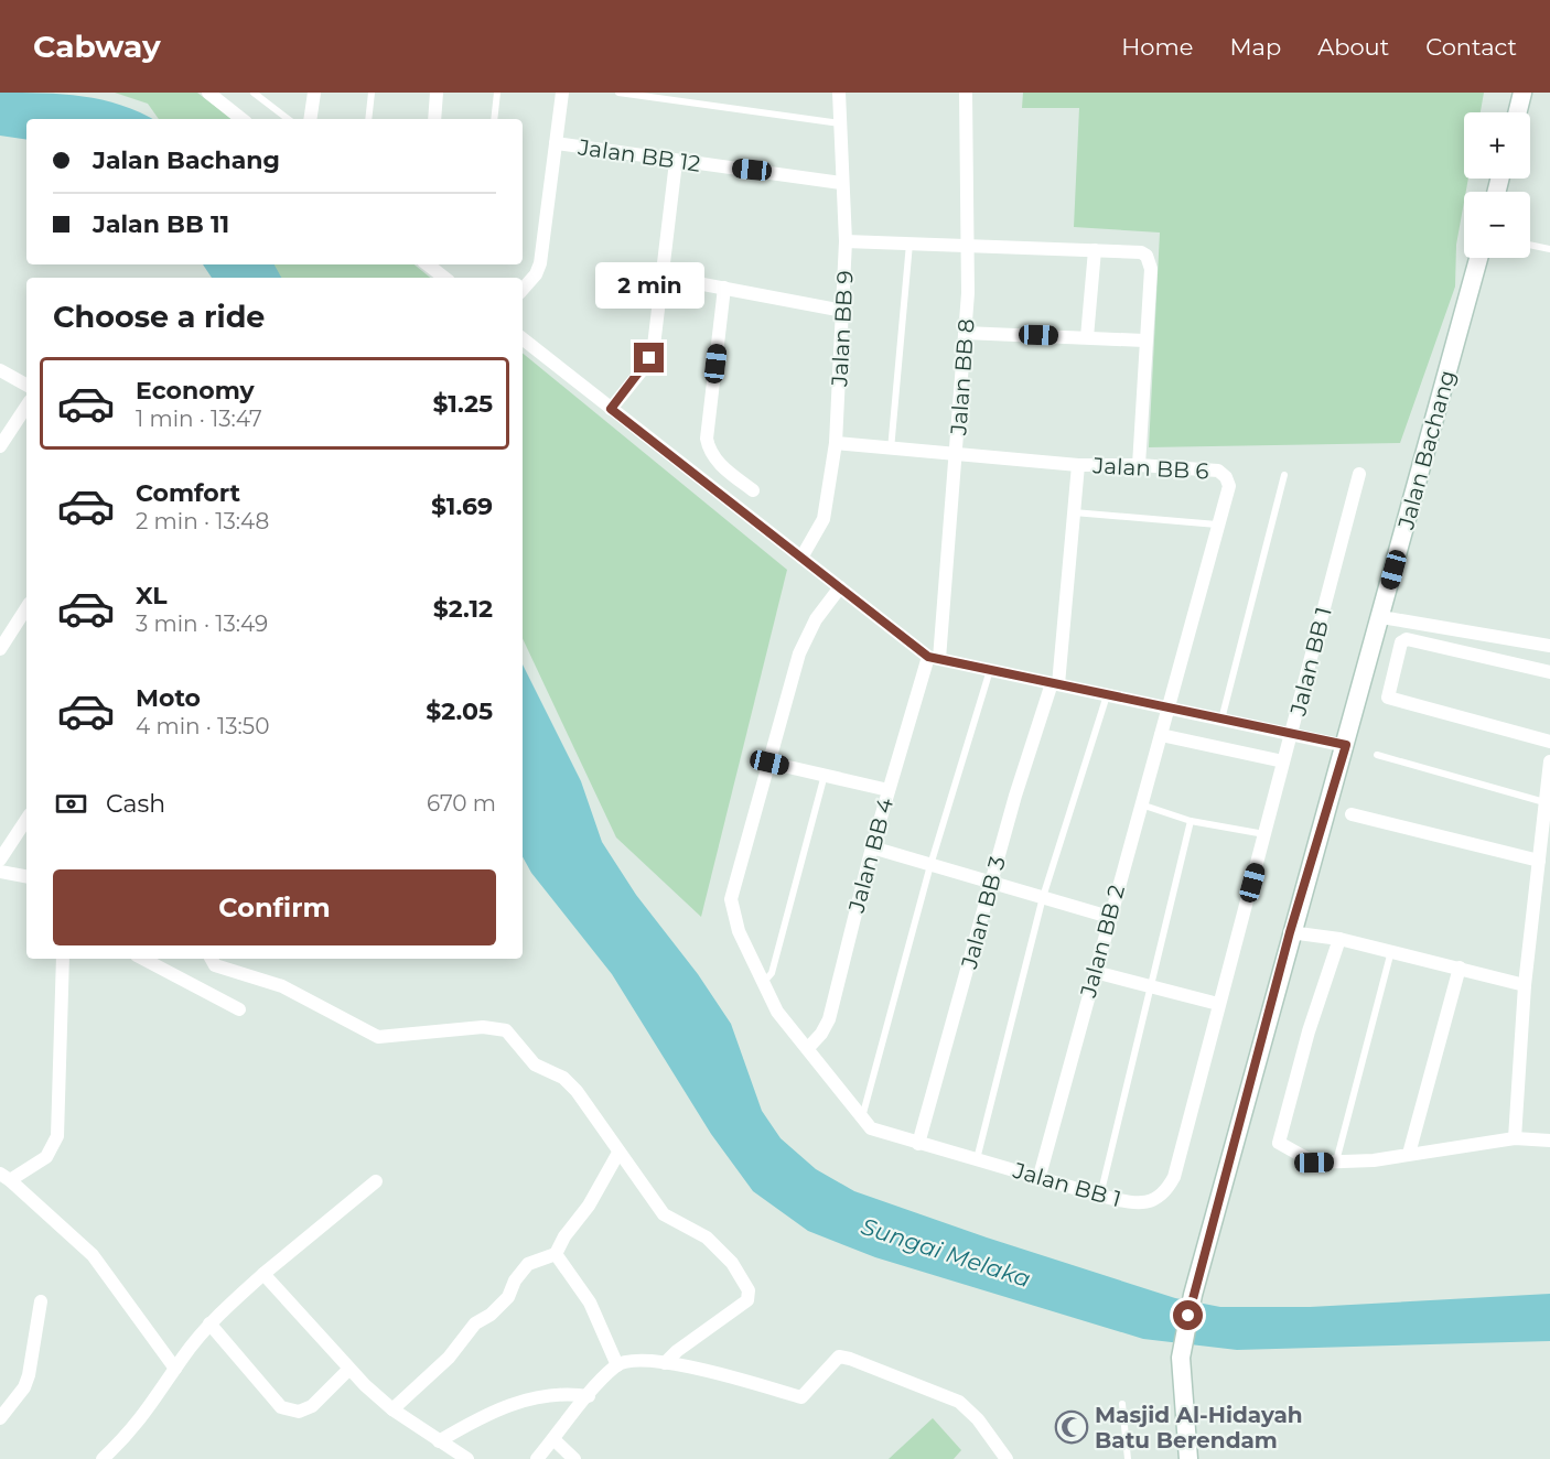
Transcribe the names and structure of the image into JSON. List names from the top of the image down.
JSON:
{
  "streets": {
    "street": [
      "Jalan BB 12",
      "Jalan BB 9",
      "Jalan BB 8",
      "Jalan Bachang",
      "Jalan BB 6",
      "Jalan BB 1",
      "Jalan BB 4",
      "Jalan BB 3",
      "Jalan BB 2"
    ]
  },
  "crossings": [
    ["Jalan BB 12", "Jalan BB 9"],
    ["Jalan BB 9", "Jalan BB 6"],
    ["Jalan BB 8", "Jalan BB 6"],
    ["Jalan BB 8", "Jalan BB 4"],
    ["Jalan BB 6", "Jalan BB 3"],
    ["Jalan BB 6", "Jalan BB 2"],
    ["Jalan BB 1", "Jalan BB 4"],
    ["Jalan BB 1", "Jalan BB 3"],
    ["Jalan BB 1", "Jalan BB 2"]
  ],
  "water": ["Sungai Melaka"],
  "places": {
    "mosque": ["Masjid Al-Hidayah Batu Berendam"]
  },
  "page": {
    "header": "Cabway",
    "nav": [
      "Home",
      "Map",
      "About",
      "Contact"
    ],
    "map_buttons": ["+", "−"],
    "banner": ["Jalan Bachang", "Jalan BB 11"],
    "bubble": "2 min",
    "heading": "Choose a ride",
    "list": [
      {
        "name": "Economy",
        "note": "1 min · 13:47",
        "value": "$1.25"
      },
      {
        "name": "Comfort",
        "note": "2 min · 13:48",
        "value": "$1.69"
      },
      {
        "name": "XL",
        "note": "3 min · 13:49",
        "value": "$2.12"
      },
      {
        "name": "Moto",
        "note": "4 min · 13:50",
        "value": "$2.05"
      }
    ],
    "pay": ["Cash", "670 m"],
    "buttons": "Confirm"
  }
}
